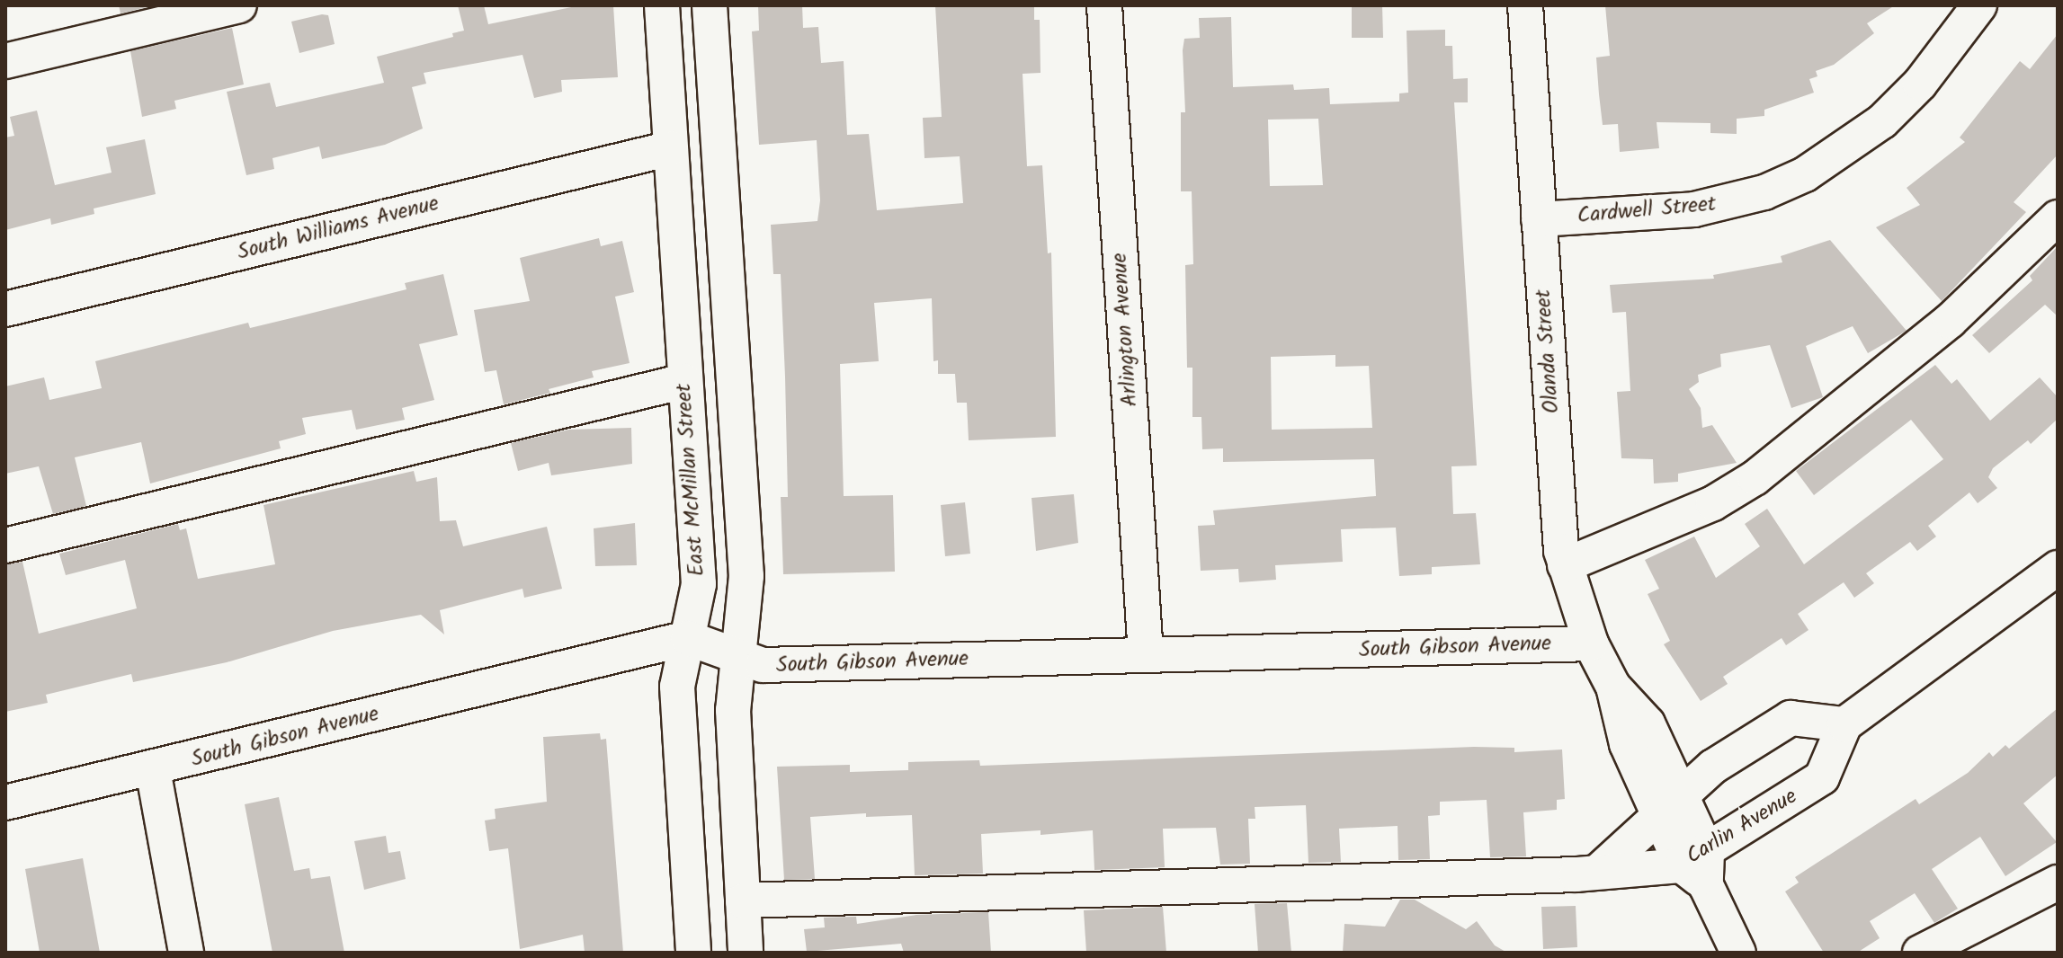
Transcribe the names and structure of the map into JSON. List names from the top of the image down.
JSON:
{
  "streets": {
    "street": [
      "Cardwell Street",
      "South Williams Avenue",
      "Arlington Avenue",
      "Olanda Street",
      "East McMillan Street",
      "South Gibson Avenue",
      "Carlin Avenue"
    ]
  },
  "crossings": [
    ["Cardwell Street", "Olanda Street"],
    ["South Williams Avenue", "East McMillan Street"],
    ["Arlington Avenue", "South Gibson Avenue"],
    ["Olanda Street", "South Gibson Avenue"],
    ["Olanda Street", "Carlin Avenue"],
    ["East McMillan Street", "South Gibson Avenue"]
  ]
}
